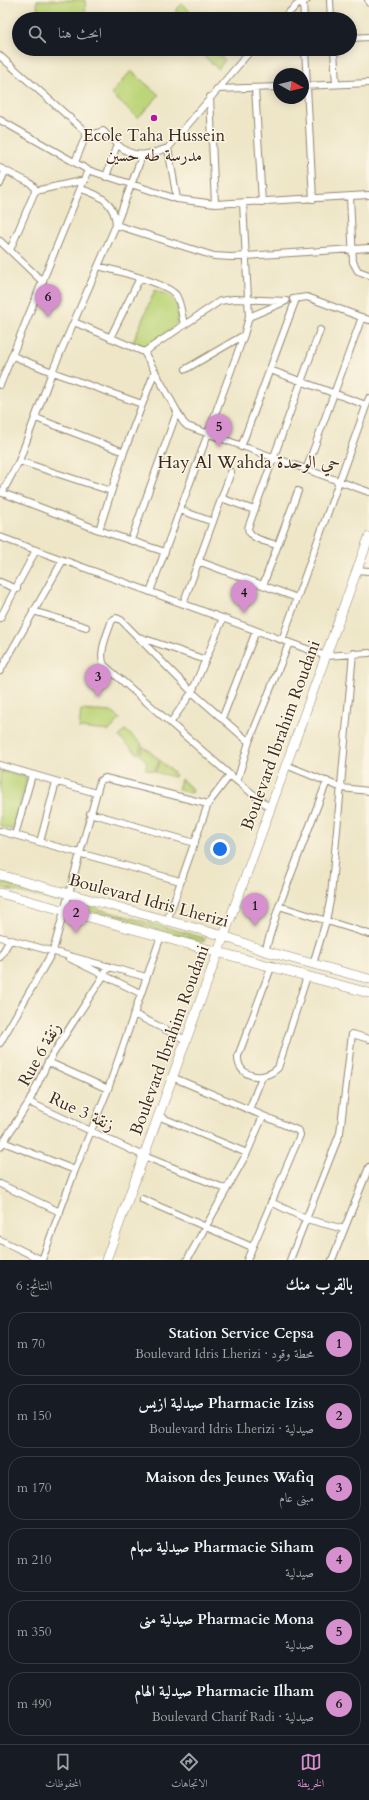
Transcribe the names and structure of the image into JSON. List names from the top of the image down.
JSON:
{
  "streets": {
    "street": [
      "Boulevard Ibrahim Roudani",
      "Boulevard Idris Lherizi",
      "Rue 6 زنقة",
      "Rue 3 زنقة"
    ]
  },
  "crossings": [
    ["Boulevard Ibrahim Roudani", "Boulevard Idris Lherizi"],
    ["Boulevard Ibrahim Roudani", "Rue 3 زنقة"],
    ["Rue 6 زنقة", "Rue 3 زنقة"]
  ],
  "districts": ["Hay Al Wahda حي الوحدة"],
  "places": ["Ecole Taha Hussein مدرسة طه حسين"],
  "north": "right",
  "page": {
    "search": "ابحث هنا",
    "pins": [
      "6",
      "5",
      "4",
      "3",
      "1",
      "2"
    ],
    "heading": ["بالقرب منك", "النتائج: 6"],
    "list": [
      {
        "mark": "1",
        "name": "Station Service Cepsa",
        "note": "محطة وقود · Boulevard Idris Lherizi",
        "value": "70 m"
      },
      {
        "mark": "2",
        "name": "Pharmacie Iziss صيدلية ازيس",
        "note": "صيدلية · Boulevard Idris Lherizi",
        "value": "150 m"
      },
      {
        "mark": "3",
        "name": "Maison des Jeunes Wafiq",
        "note": "مبنى عام",
        "value": "170 m"
      },
      {
        "mark": "4",
        "name": "Pharmacie Siham صيدلية سهام",
        "note": "صيدلية",
        "value": "210 m"
      },
      {
        "mark": "5",
        "name": "Pharmacie Mona صيدلية منى",
        "note": "صيدلية",
        "value": "350 m"
      },
      {
        "mark": "6",
        "name": "Pharmacie Ilham صيدلية الهام",
        "note": "صيدلية · Boulevard Charif Radi",
        "value": "490 m"
      }
    ],
    "nav": ["الخريطة", "الاتجاهات", "المحفوظات"]
  }
}
